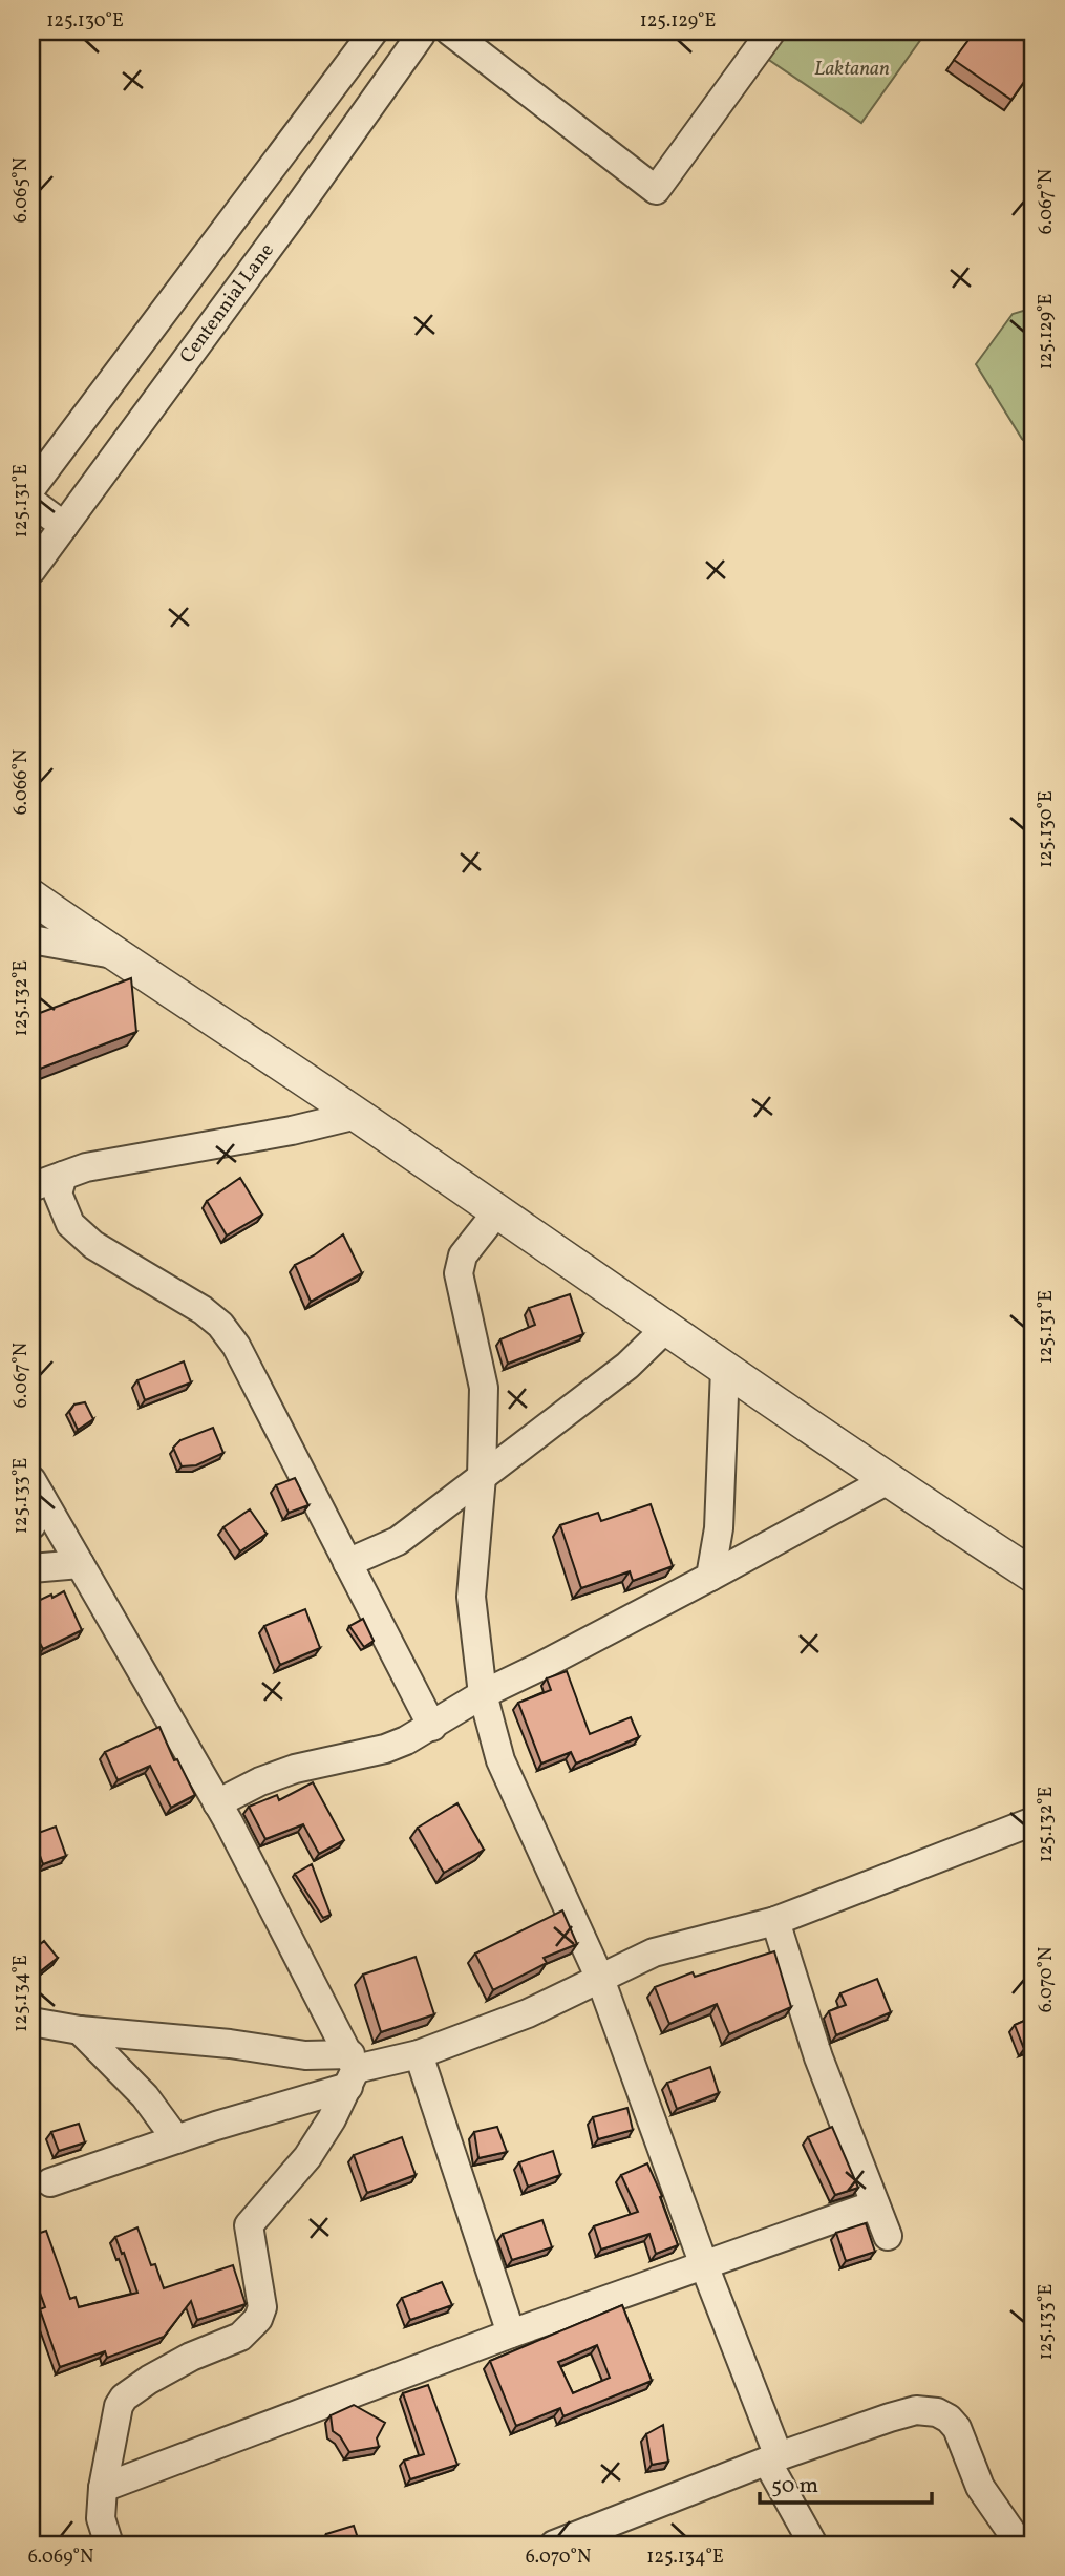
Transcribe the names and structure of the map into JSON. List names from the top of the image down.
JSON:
{
  "streets": {
    "street": ["Centennial Lane"]
  },
  "parks": ["Laktanan"],
  "scale_bar": "50 m",
  "coordinates": [
    "125.130°E",
    "125.129°E",
    "6.065°N",
    "6.067°N",
    "125.131°E",
    "6.066°N",
    "125.132°E",
    "125.133°E",
    "6.070°N",
    "125.134°E",
    "6.069°N"
  ]
}
